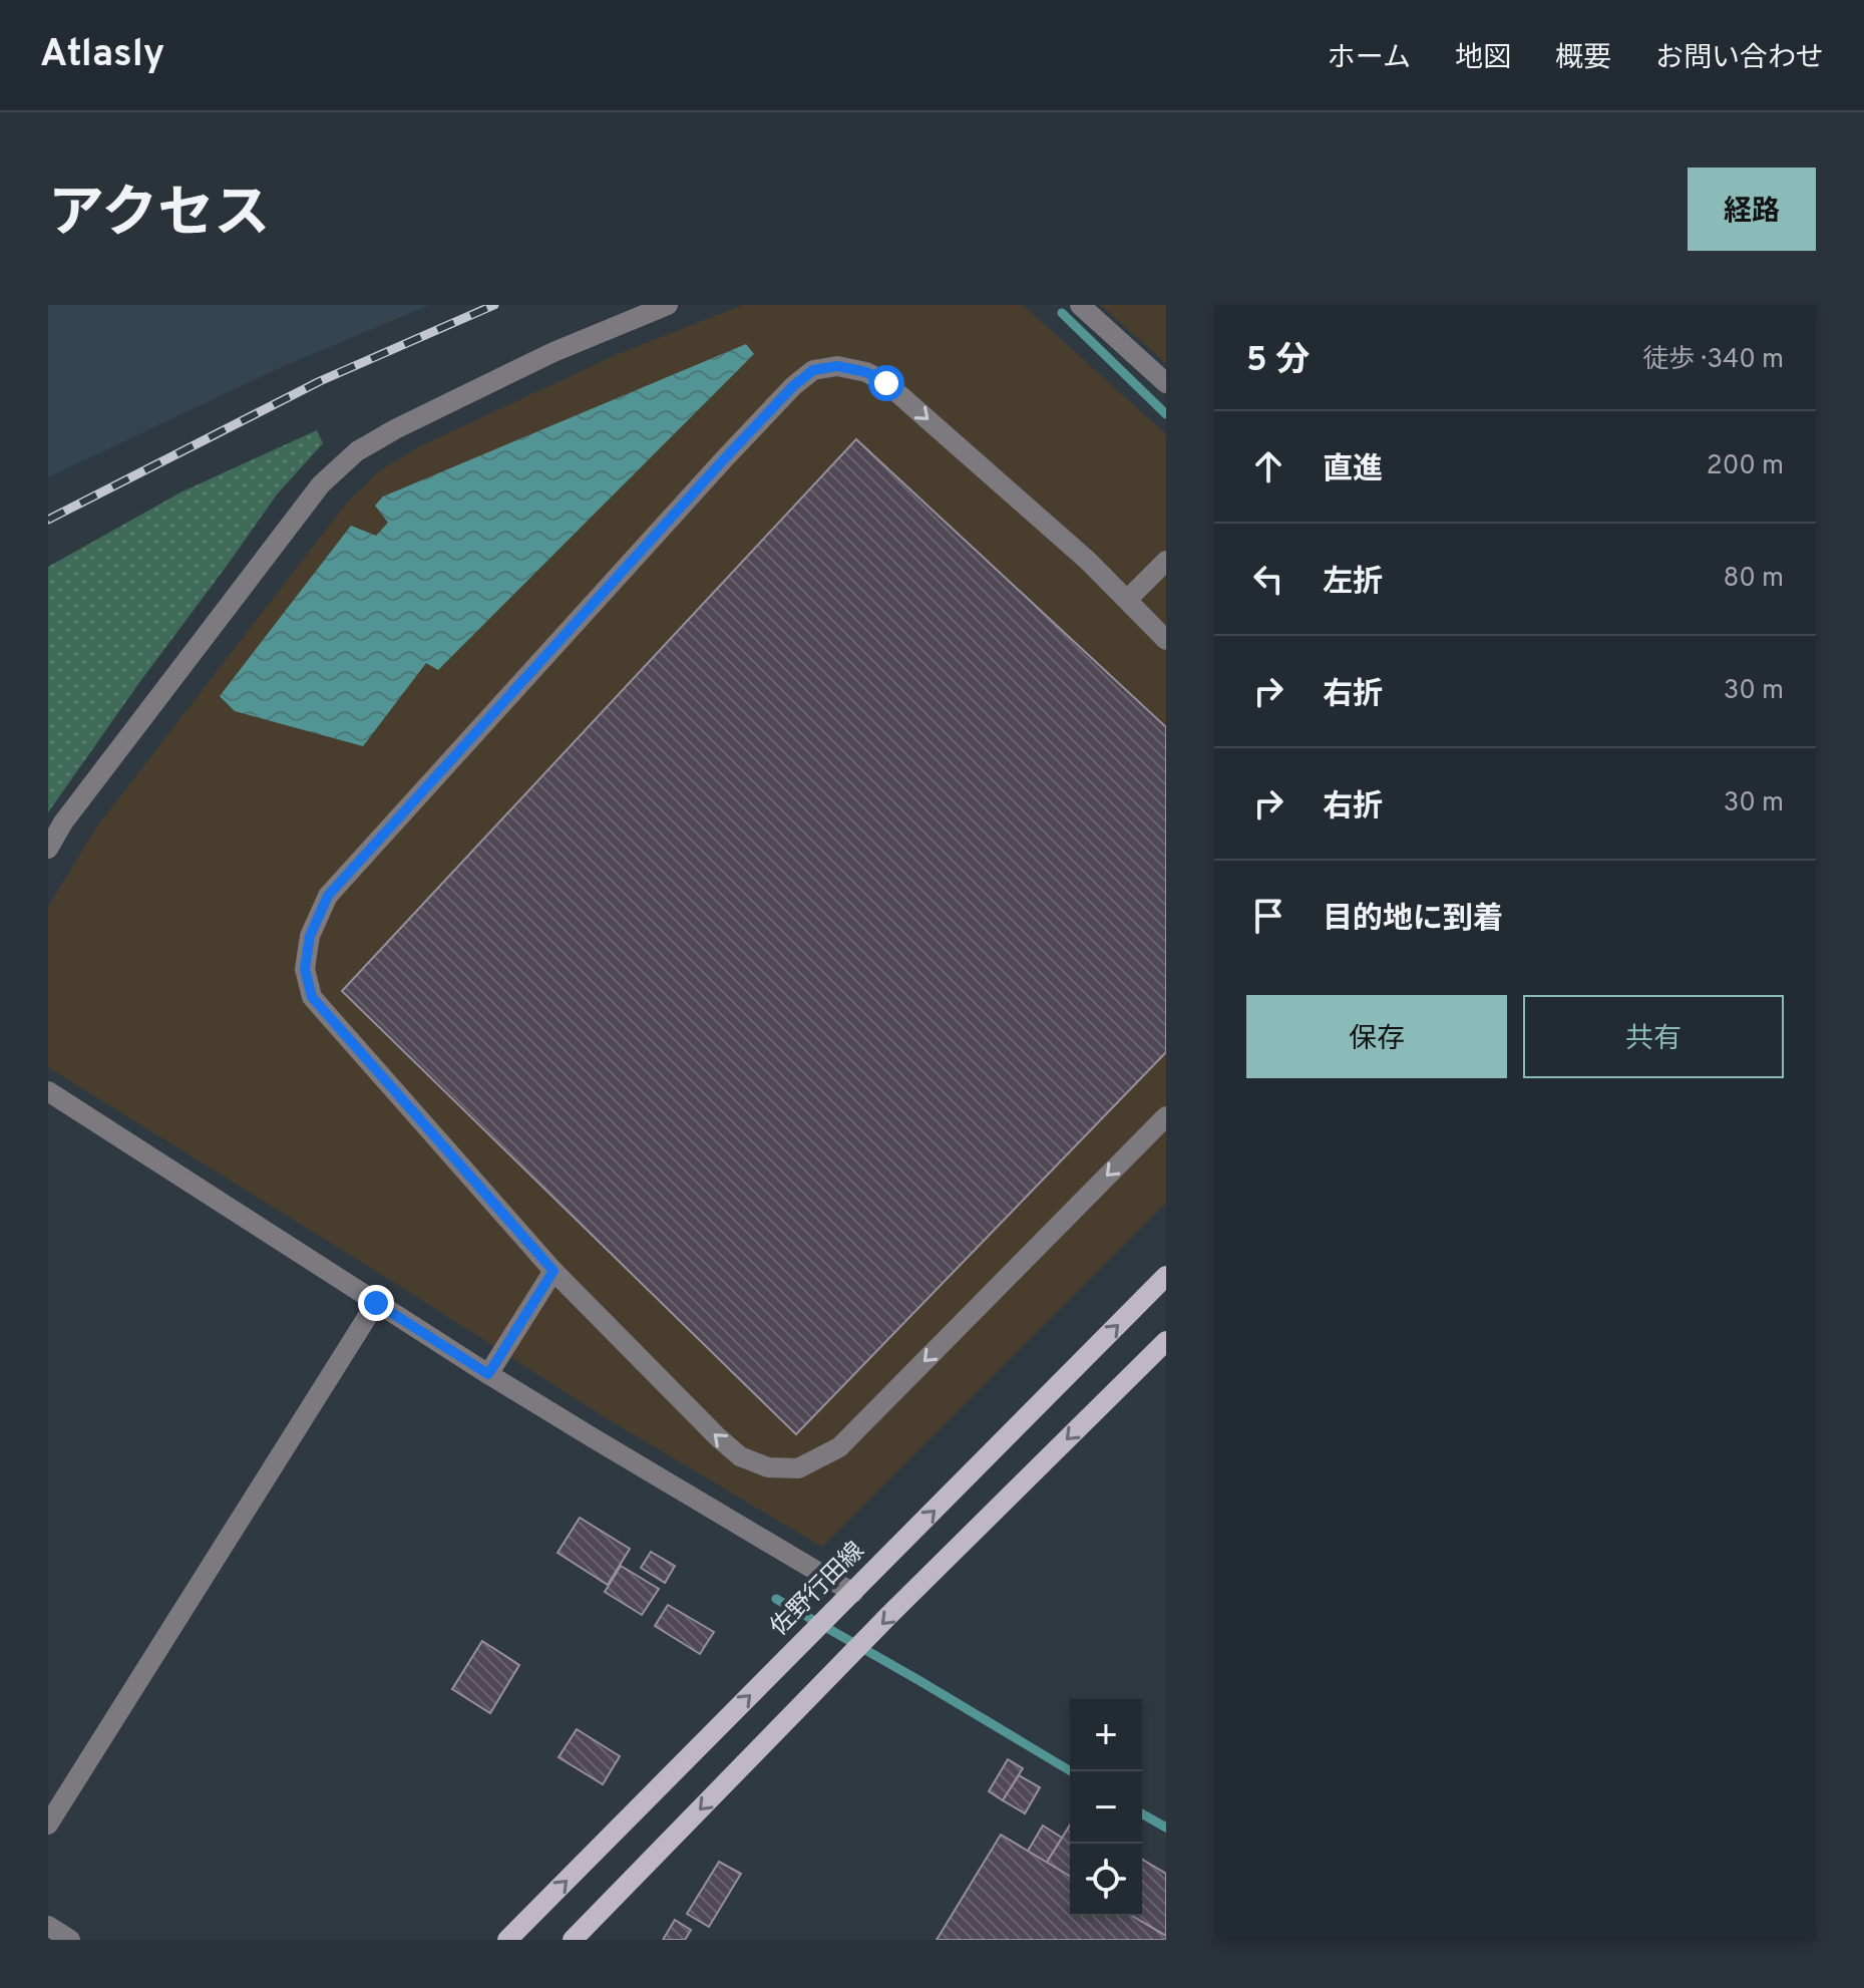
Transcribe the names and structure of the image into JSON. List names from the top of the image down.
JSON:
{
  "streets": {
    "main road": ["佐野行田線"]
  },
  "page": {
    "header": "Atlasly",
    "nav": [
      "ホーム",
      "地図",
      "概要",
      "お問い合わせ"
    ],
    "title": "アクセス",
    "buttons": [
      "経路",
      ["保存", "共有"]
    ],
    "heading": ["5 分", "徒歩 · 340 m"],
    "list": [
      ["直進", "200 m"],
      ["左折", "80 m"],
      ["右折", "30 m"],
      ["右折", "30 m"],
      "目的地に到着"
    ],
    "map_buttons": ["+", "−"]
  }
}
